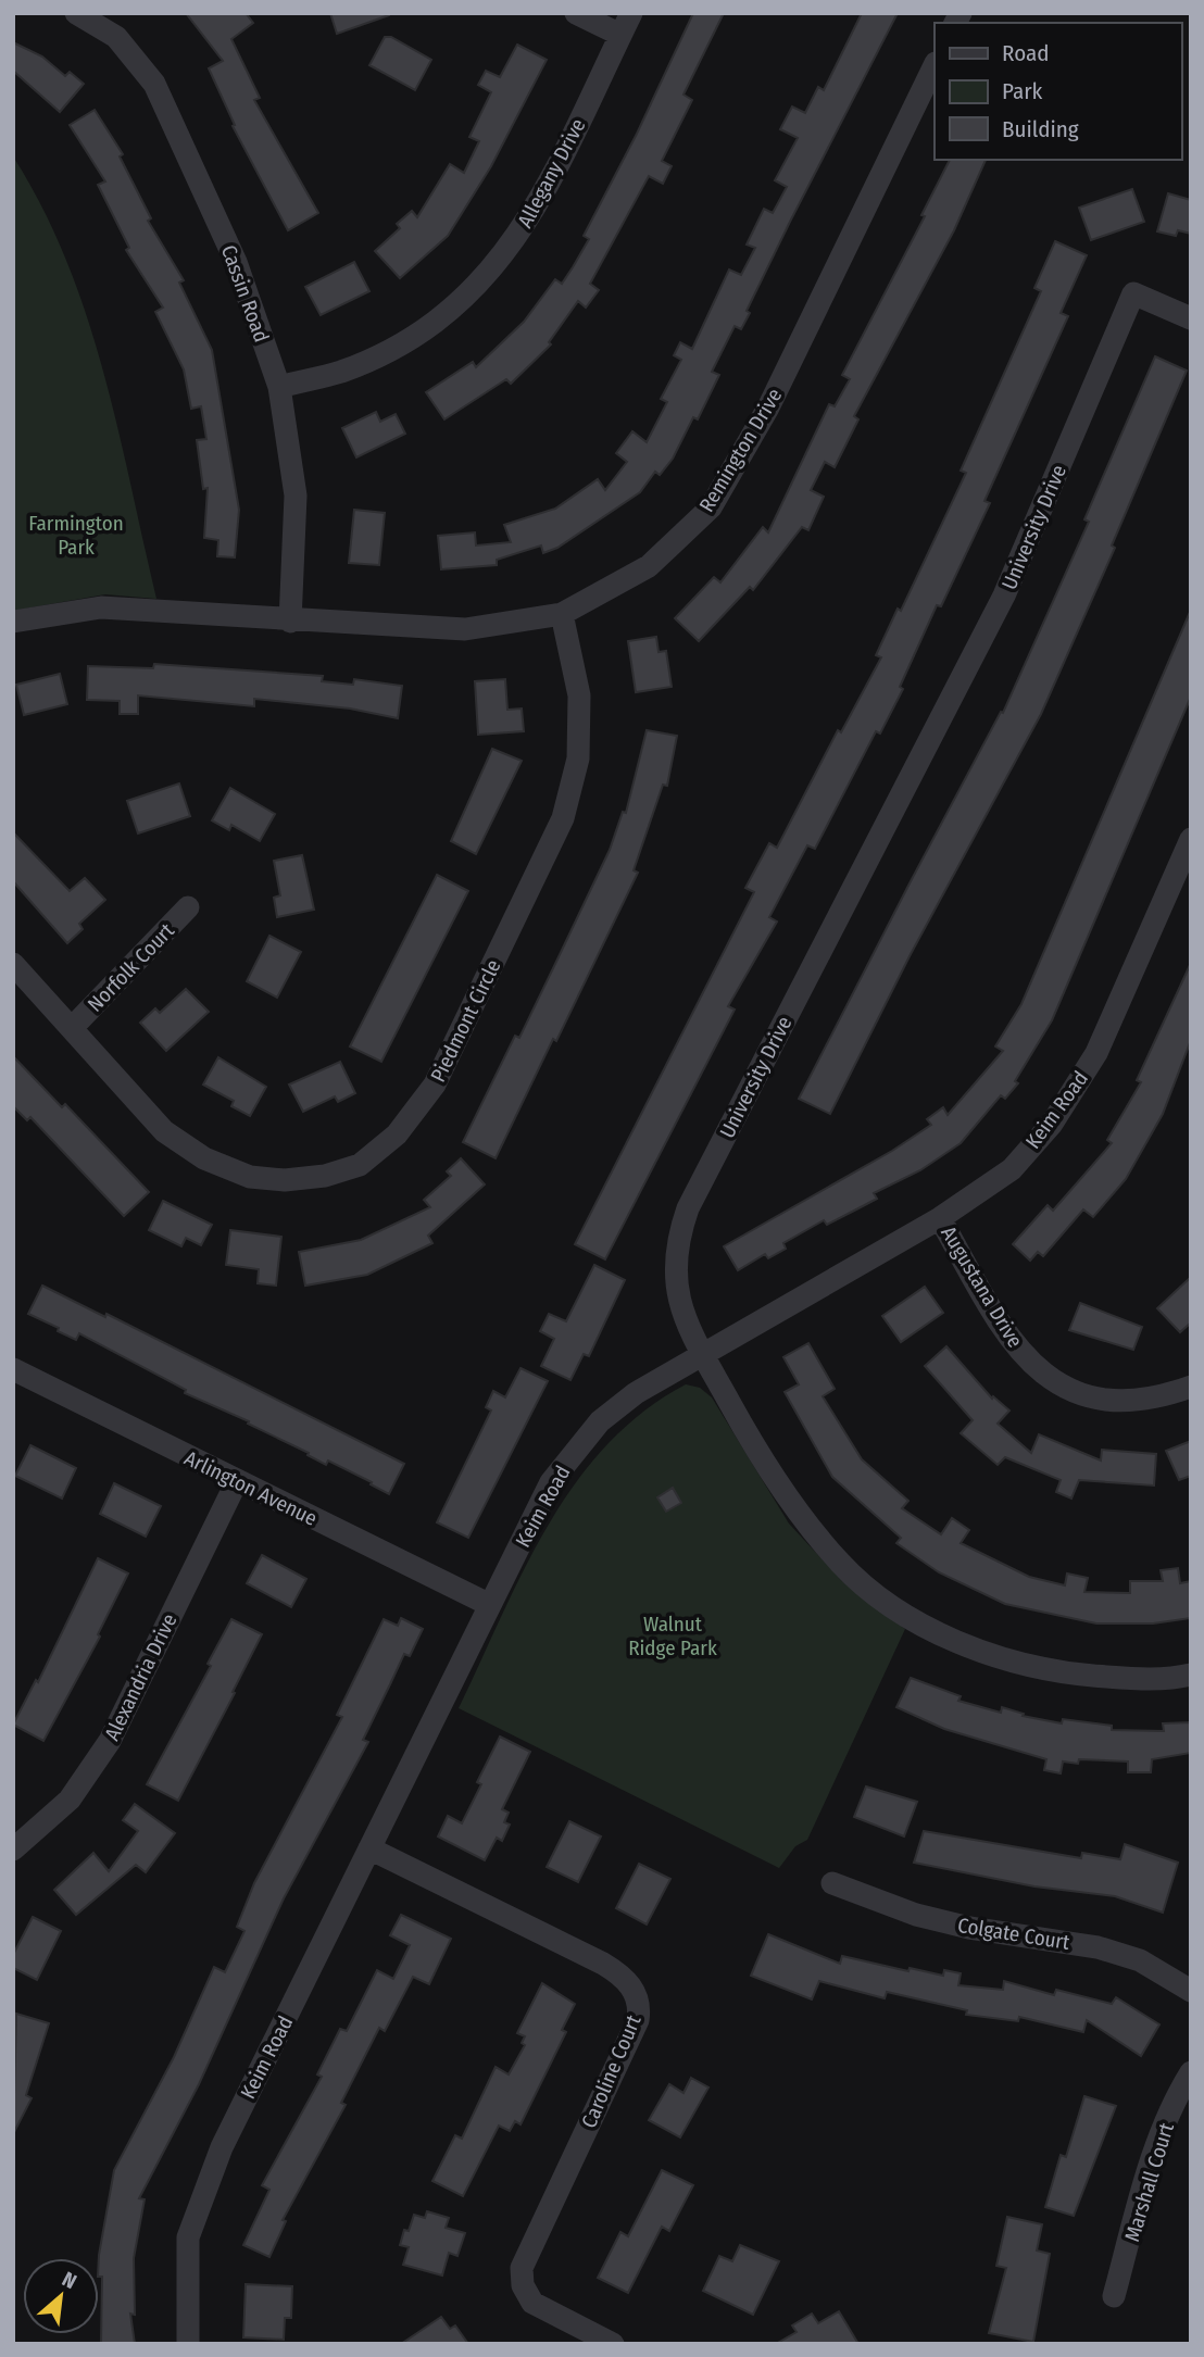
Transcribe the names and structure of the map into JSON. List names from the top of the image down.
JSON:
{
  "streets": {
    "street": [
      "Allegany Drive",
      "Cassin Road",
      "Remington Drive",
      "University Drive",
      "Norfolk Court",
      "Piedmont Circle",
      "Keim Road",
      "Augustana Drive",
      "Arlington Avenue",
      "Alexandria Drive",
      "Colgate Court",
      "Caroline Court",
      "Marshall Court"
    ]
  },
  "crossings": [
    ["Allegany Drive", "Cassin Road"],
    ["Cassin Road", "Remington Drive"],
    ["Remington Drive", "Piedmont Circle"],
    ["University Drive", "Keim Road"],
    ["Norfolk Court", "Piedmont Circle"],
    ["Keim Road", "Augustana Drive"],
    ["Keim Road", "Arlington Avenue"],
    ["Keim Road", "Caroline Court"],
    ["Arlington Avenue", "Alexandria Drive"]
  ],
  "parks": ["Farmington Park", "Walnut Ridge Park"],
  "legend": ["Road", "Park", "Building"],
  "north": "top right"
}
